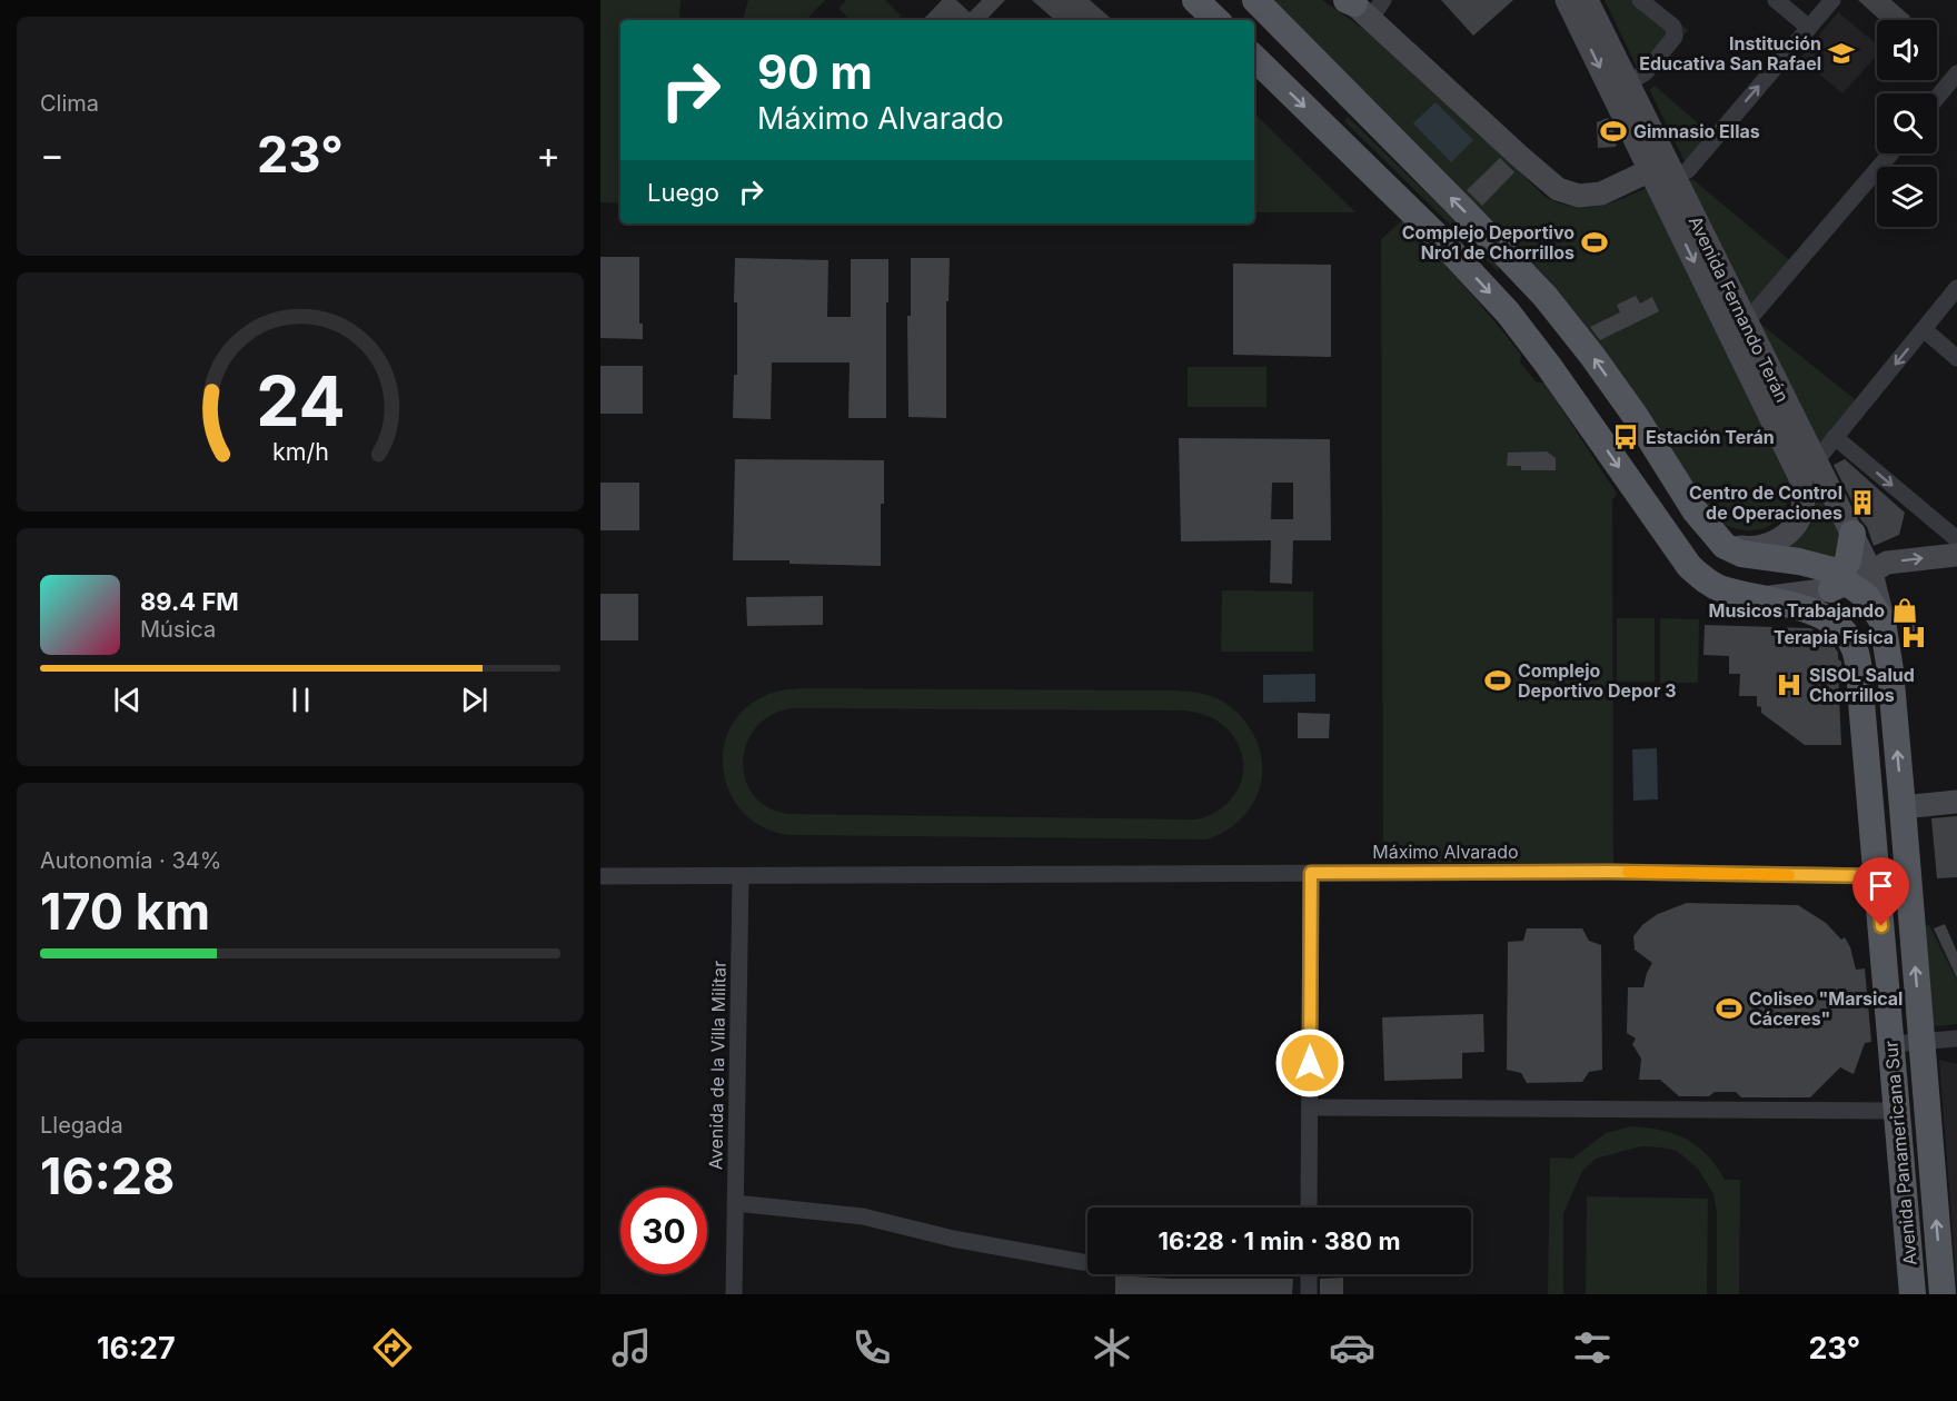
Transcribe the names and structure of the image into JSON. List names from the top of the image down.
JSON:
{
  "streets": {
    "main road": ["Avenida Fernando Terán", "Avenida Panamericana Sur"],
    "street": ["Máximo Alvarado", "Avenida de la Villa Militar"]
  },
  "crossings": [
    ["Máximo Alvarado", "Avenida de la Villa Militar"],
    ["Máximo Alvarado", "Avenida Panamericana Sur"]
  ],
  "places": {
    "school or university": ["Institución Educativa San Rafael"],
    "sports": [
      "Gimnasio Ellas",
      "Complejo Deportivo Nro1 de Chorrillos",
      "Complejo Deportivo Depor 3",
      "Coliseo \"Marsical Cáceres\""
    ],
    "bus stop": ["Estación Terán"],
    "building": ["Centro de Control de Operaciones"],
    "shop": ["Musicos Trabajando"],
    "hospital": ["Terapia Física", "SISOL Salud Chorrillos"]
  },
  "page": {
    "tile": [
      "Clima",
      ["Autonomía · 34%", "170 km"],
      ["Llegada", "16:28"]
    ],
    "turn": ["90 m", "Máximo Alvarado"],
    "heat": ["−", "23°", "+"],
    "then": "Luego",
    "song": ["89.4 FM", "Música"],
    "limit": "30",
    "trip": "16:28 · 1 min · 380 m",
    "tabs": ["16:27", "23°"],
    "gauge": ["24", "km/h"]
  }
}
